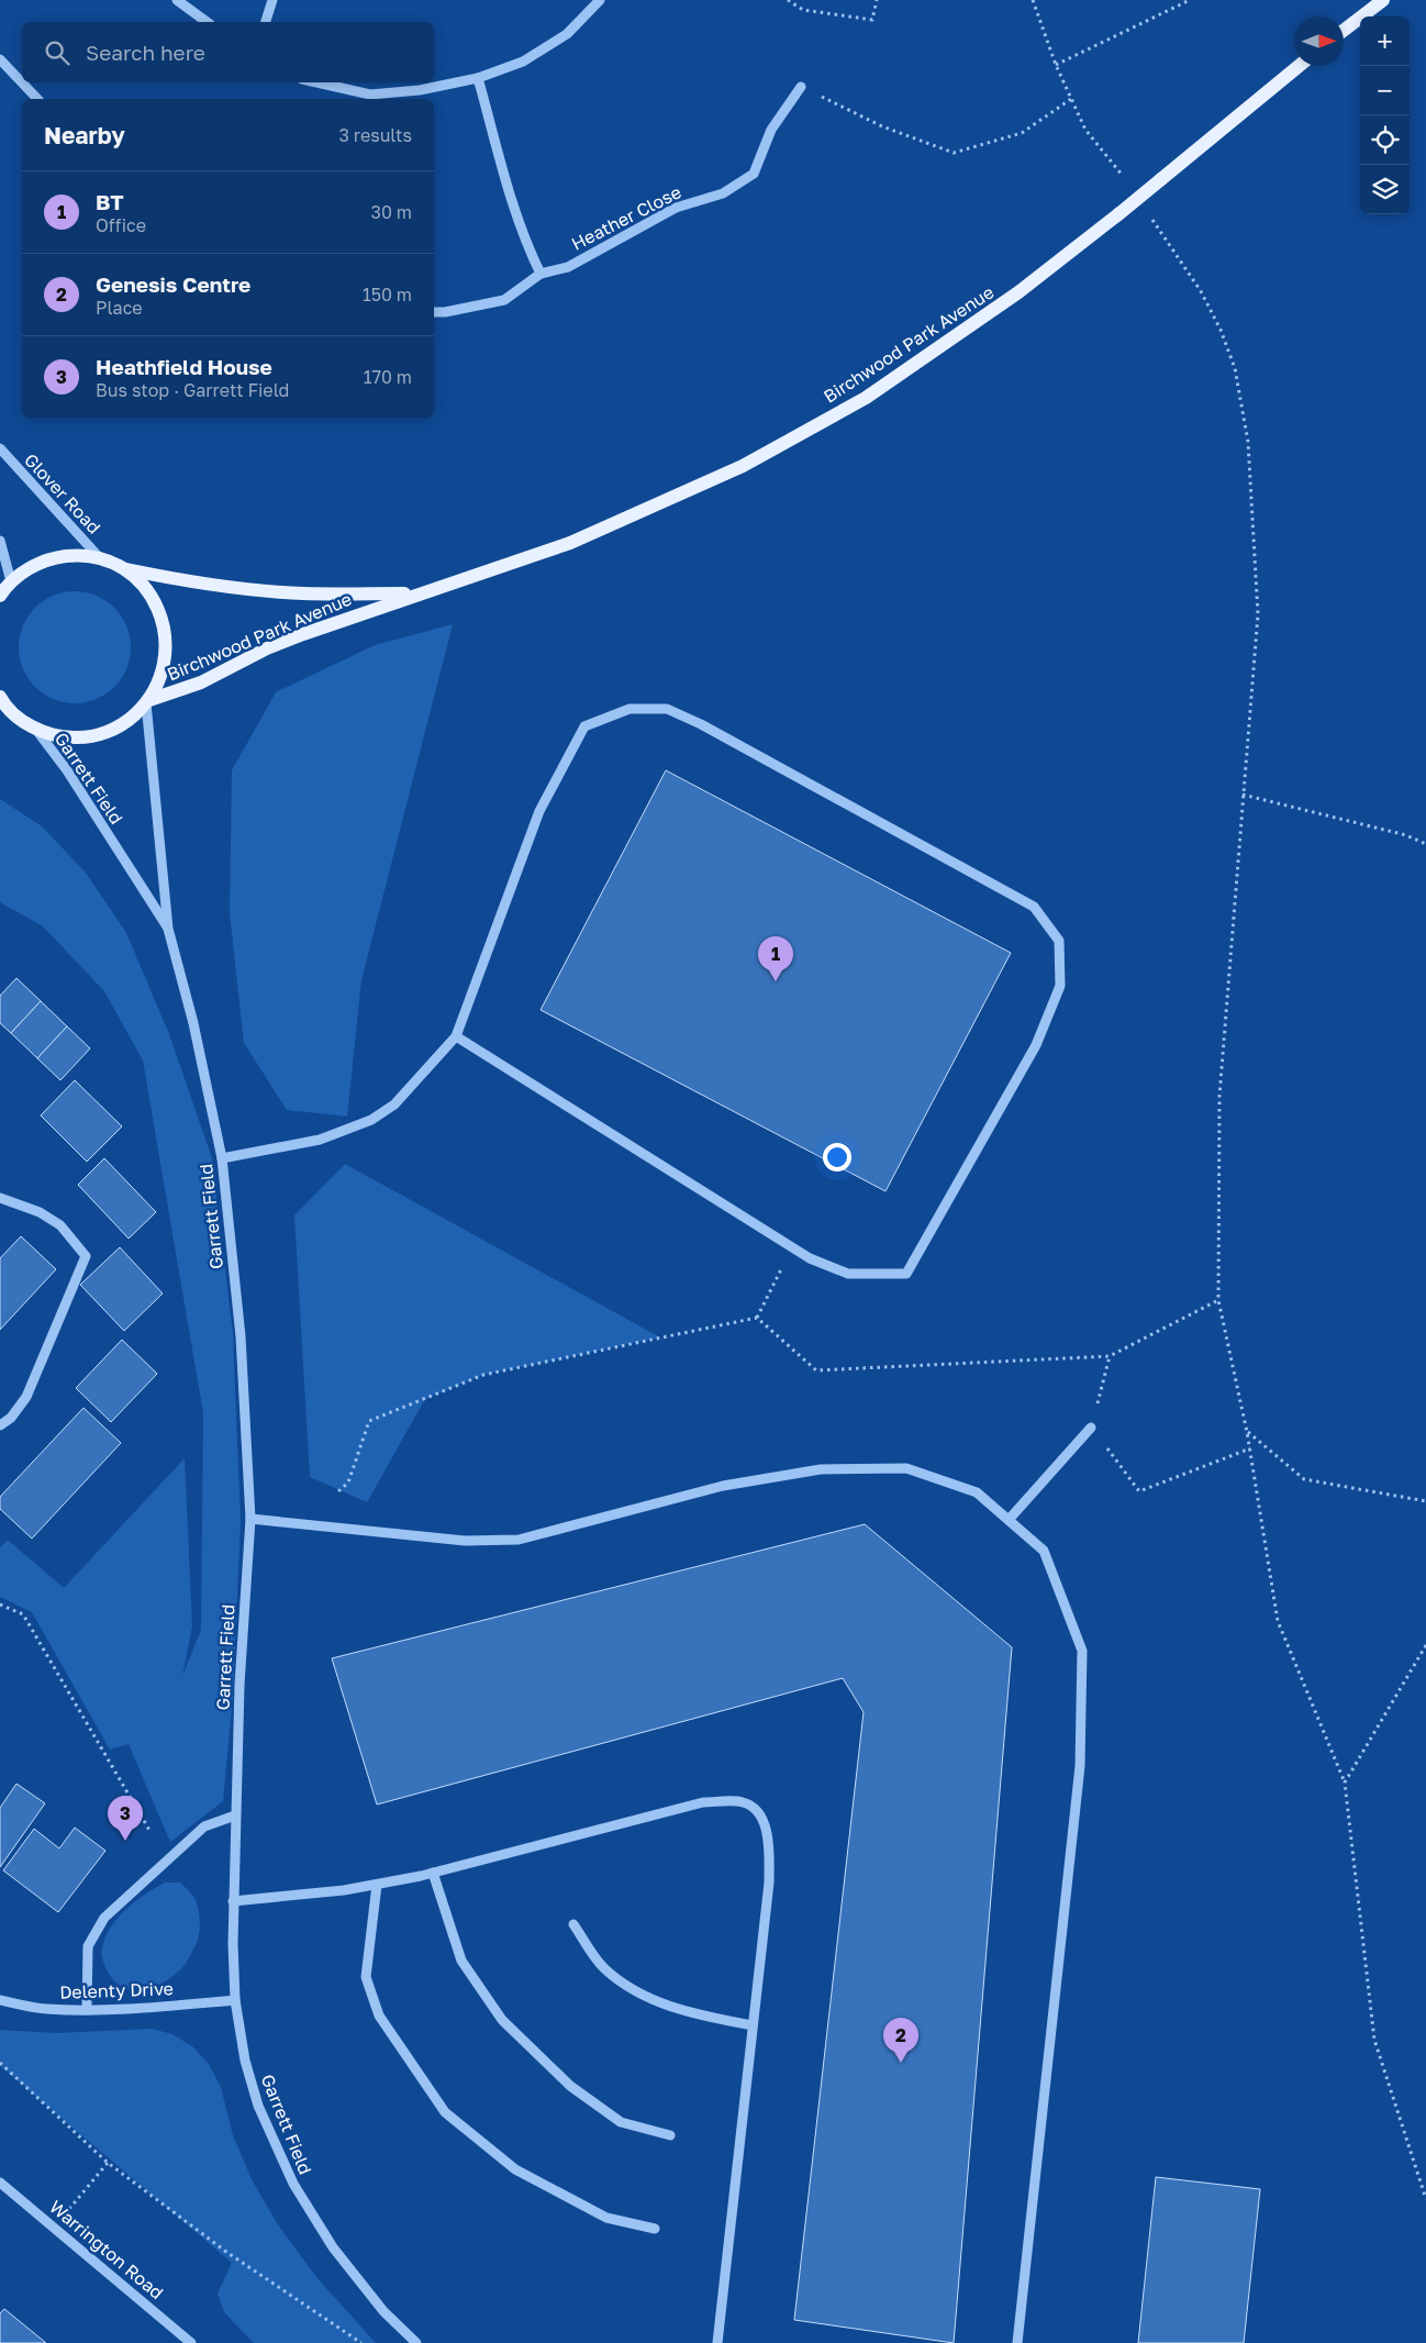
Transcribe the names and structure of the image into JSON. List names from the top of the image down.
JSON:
{
  "streets": {
    "main road": ["Birchwood Park Avenue"],
    "street": [
      "Heather Close",
      "Glover Road",
      "Garrett Field",
      "Delenty Drive",
      "Warrington Road"
    ]
  },
  "crossings": [
    ["Birchwood Park Avenue", "Garrett Field"],
    ["Garrett Field", "Delenty Drive"]
  ],
  "north": "right",
  "page": {
    "map_buttons": ["+", "−"],
    "search": "Search here",
    "heading": ["Nearby", "3 results"],
    "list": [
      {
        "mark": "1",
        "name": "BT",
        "note": "Office",
        "value": "30 m"
      },
      {
        "mark": "2",
        "name": "Genesis Centre",
        "note": "Place",
        "value": "150 m"
      },
      {
        "mark": "3",
        "name": "Heathfield House",
        "note": "Bus stop · Garrett Field",
        "value": "170 m"
      }
    ],
    "pins": ["1", "3", "2"]
  }
}
